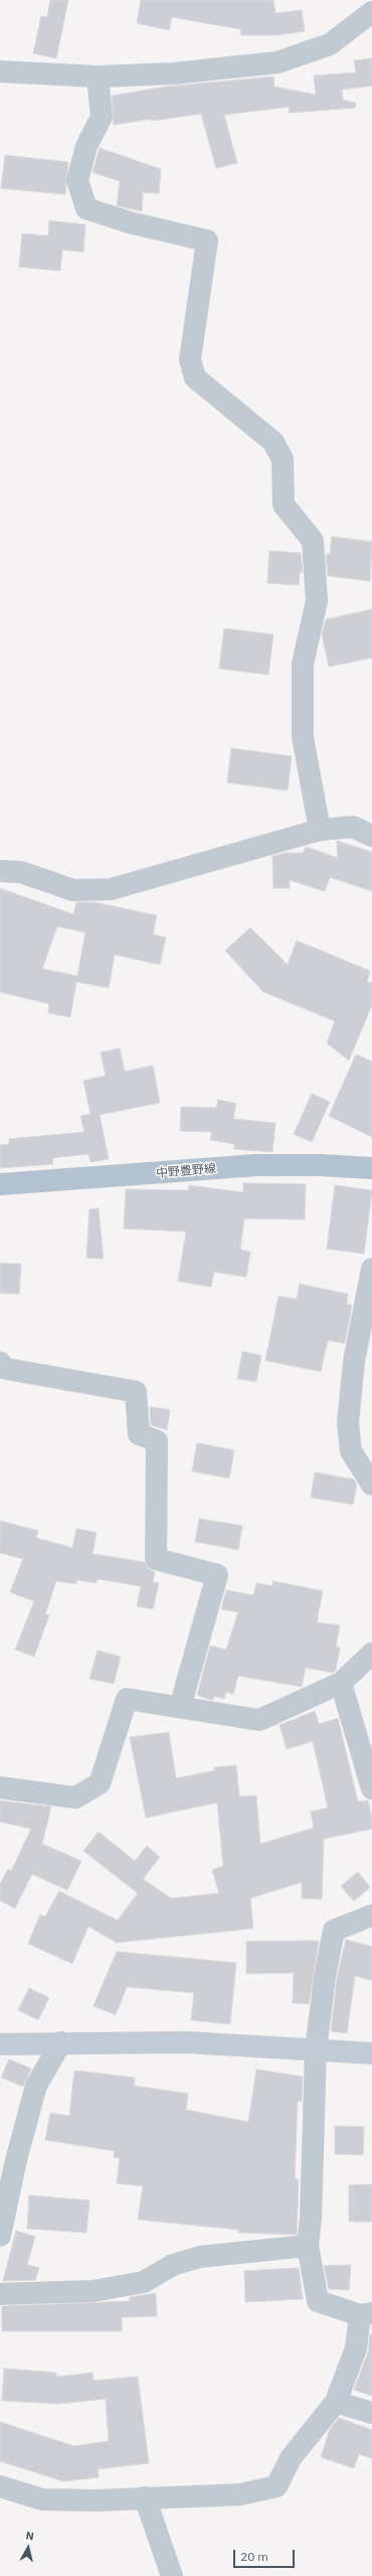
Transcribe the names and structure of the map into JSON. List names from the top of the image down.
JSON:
{
  "streets": {
    "main road": ["中野豊野線"]
  },
  "scale_bar": "20 m",
  "north": "top"
}
